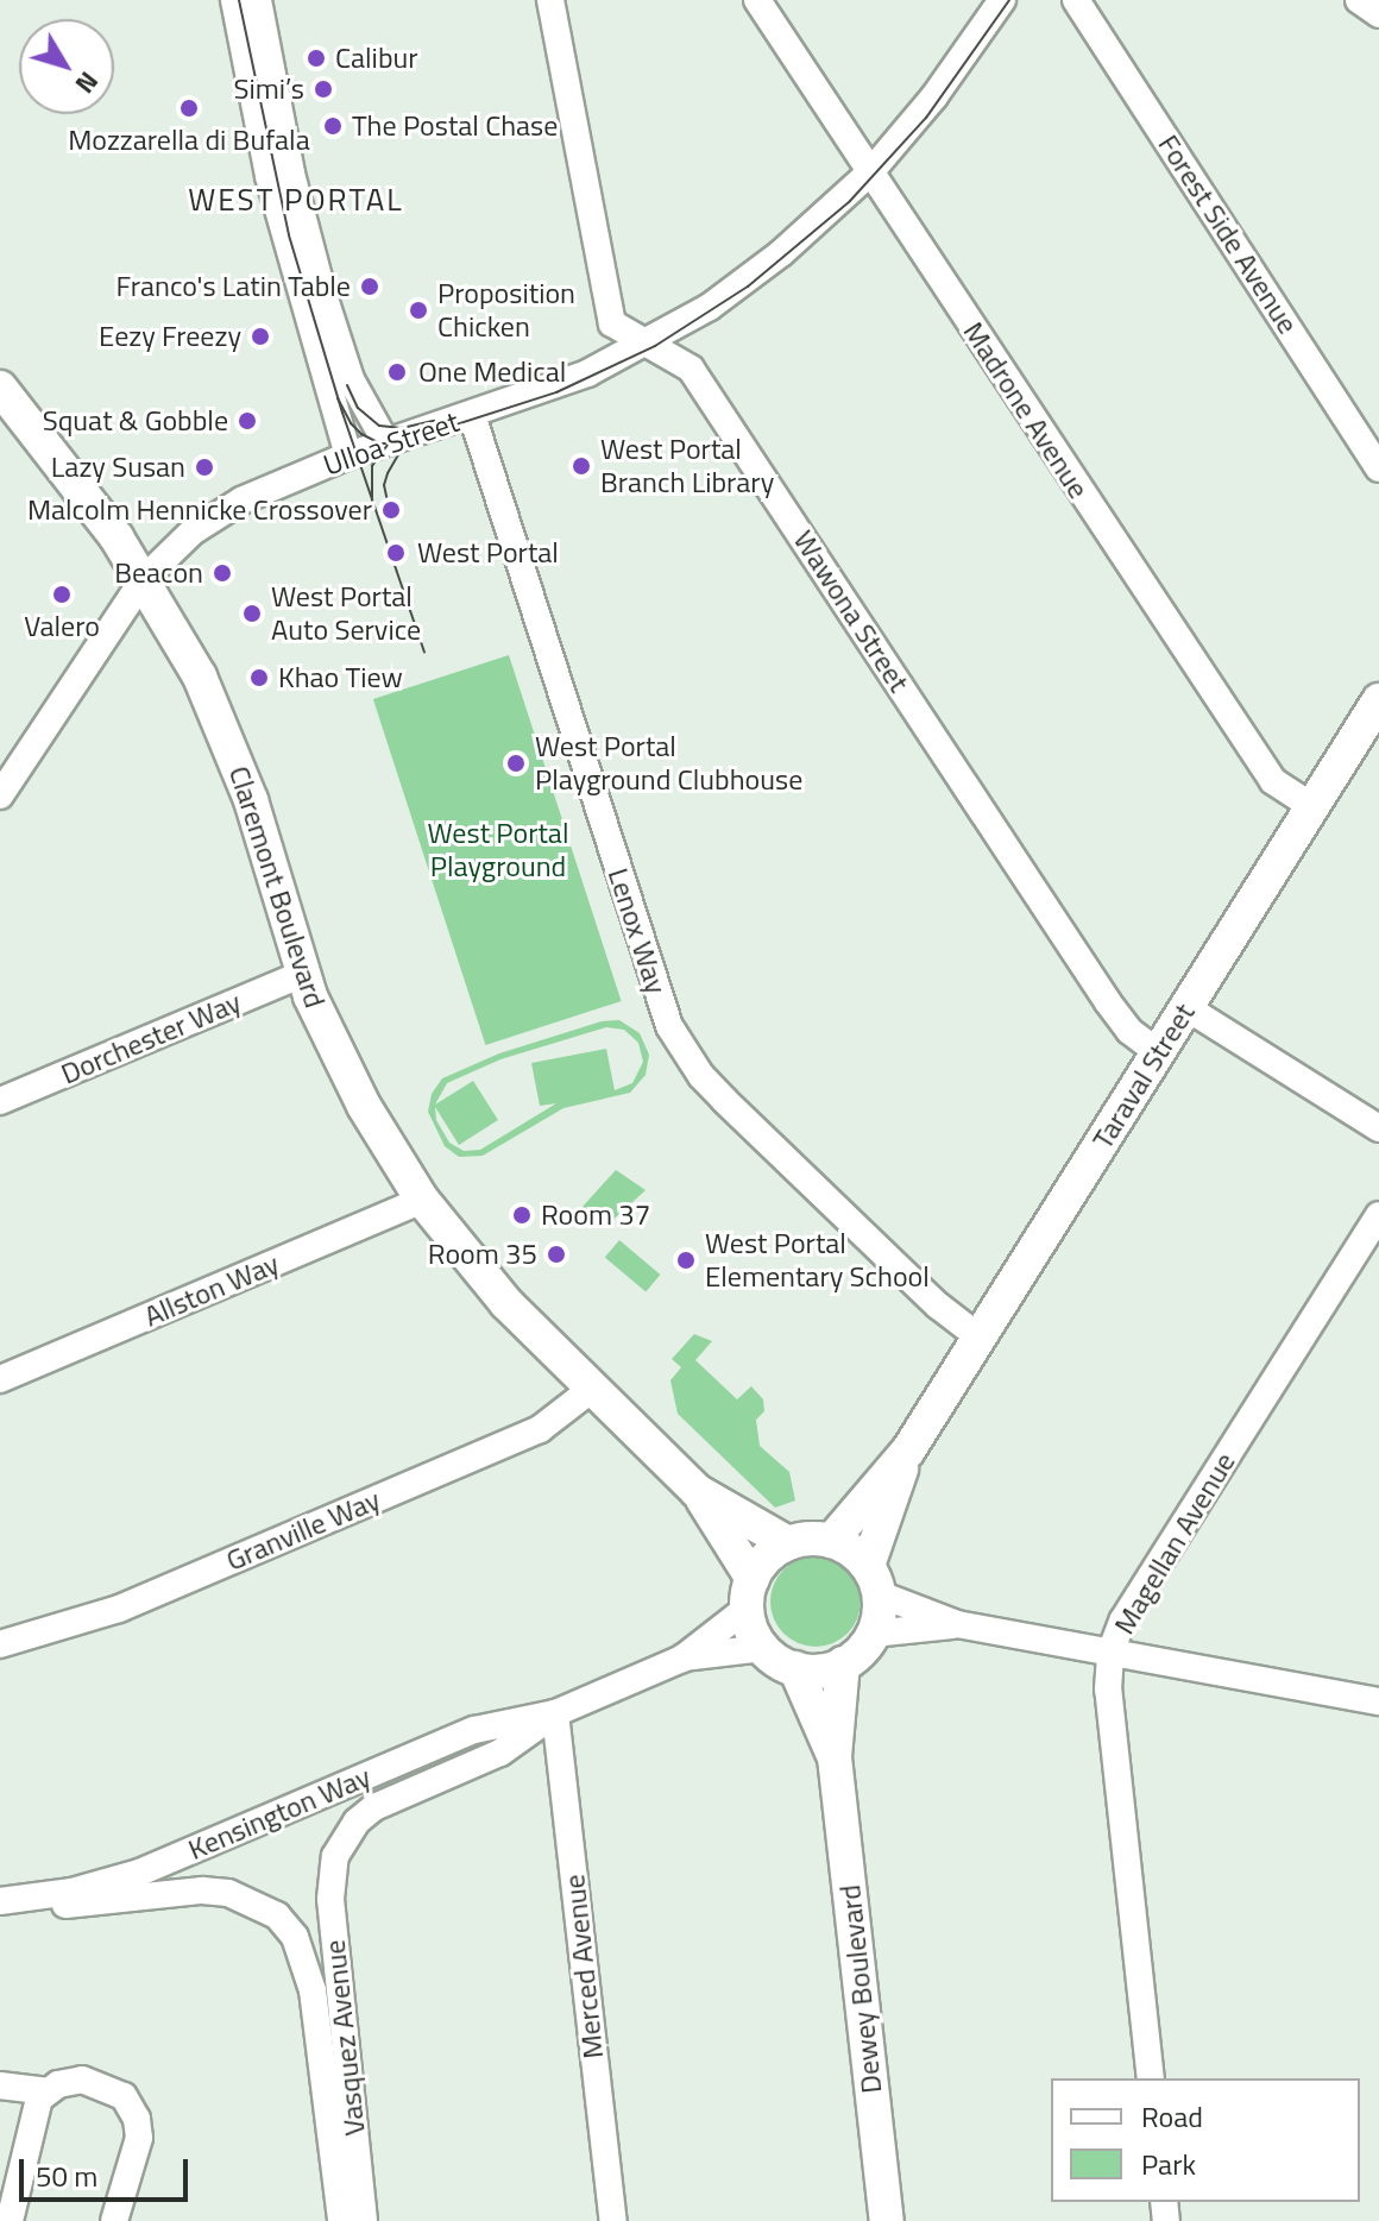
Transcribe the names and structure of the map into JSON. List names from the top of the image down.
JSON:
{
  "streets": {
    "street": [
      "Forest Side Avenue",
      "Madrone Avenue",
      "Ulloa Street",
      "Wawona Street",
      "Claremont Boulevard",
      "Lenox Way",
      "Dorchester Way",
      "Taraval Street",
      "Allston Way",
      "Granville Way",
      "Magellan Avenue",
      "Kensington Way",
      "Merced Avenue",
      "Dewey Boulevard",
      "Vasquez Avenue"
    ]
  },
  "crossings": [
    ["Madrone Avenue", "Ulloa Street"],
    ["Madrone Avenue", "Taraval Street"],
    ["Ulloa Street", "Wawona Street"],
    ["Ulloa Street", "Claremont Boulevard"],
    ["Ulloa Street", "Lenox Way"],
    ["Wawona Street", "Taraval Street"],
    ["Claremont Boulevard", "Dorchester Way"],
    ["Claremont Boulevard", "Taraval Street"],
    ["Claremont Boulevard", "Allston Way"],
    ["Claremont Boulevard", "Granville Way"],
    ["Claremont Boulevard", "Kensington Way"],
    ["Claremont Boulevard", "Dewey Boulevard"],
    ["Lenox Way", "Taraval Street"],
    ["Taraval Street", "Kensington Way"],
    ["Taraval Street", "Dewey Boulevard"],
    ["Kensington Way", "Merced Avenue"],
    ["Kensington Way", "Dewey Boulevard"],
    ["Kensington Way", "Vasquez Avenue"]
  ],
  "districts": ["WEST PORTAL"],
  "parks": ["West Portal Playground"],
  "places": [
    "Calibur",
    "Simi’s",
    "Mozzarella di Bufala",
    "The Postal Chase",
    "Franco's Latin Table",
    "Proposition Chicken",
    "Eezy Freezy",
    "One Medical",
    "Squat & Gobble",
    "West Portal Branch Library",
    "Lazy Susan",
    "Malcolm Hennicke Crossover",
    "West Portal",
    "Beacon",
    "Valero",
    "West Portal Auto Service",
    "Khao Tiew",
    "West Portal Playground Clubhouse",
    "Room 37",
    "Room 35",
    "West Portal Elementary School"
  ],
  "legend": ["Road", "Park"],
  "scale_bar": "50 m",
  "north": "bottom right"
}
